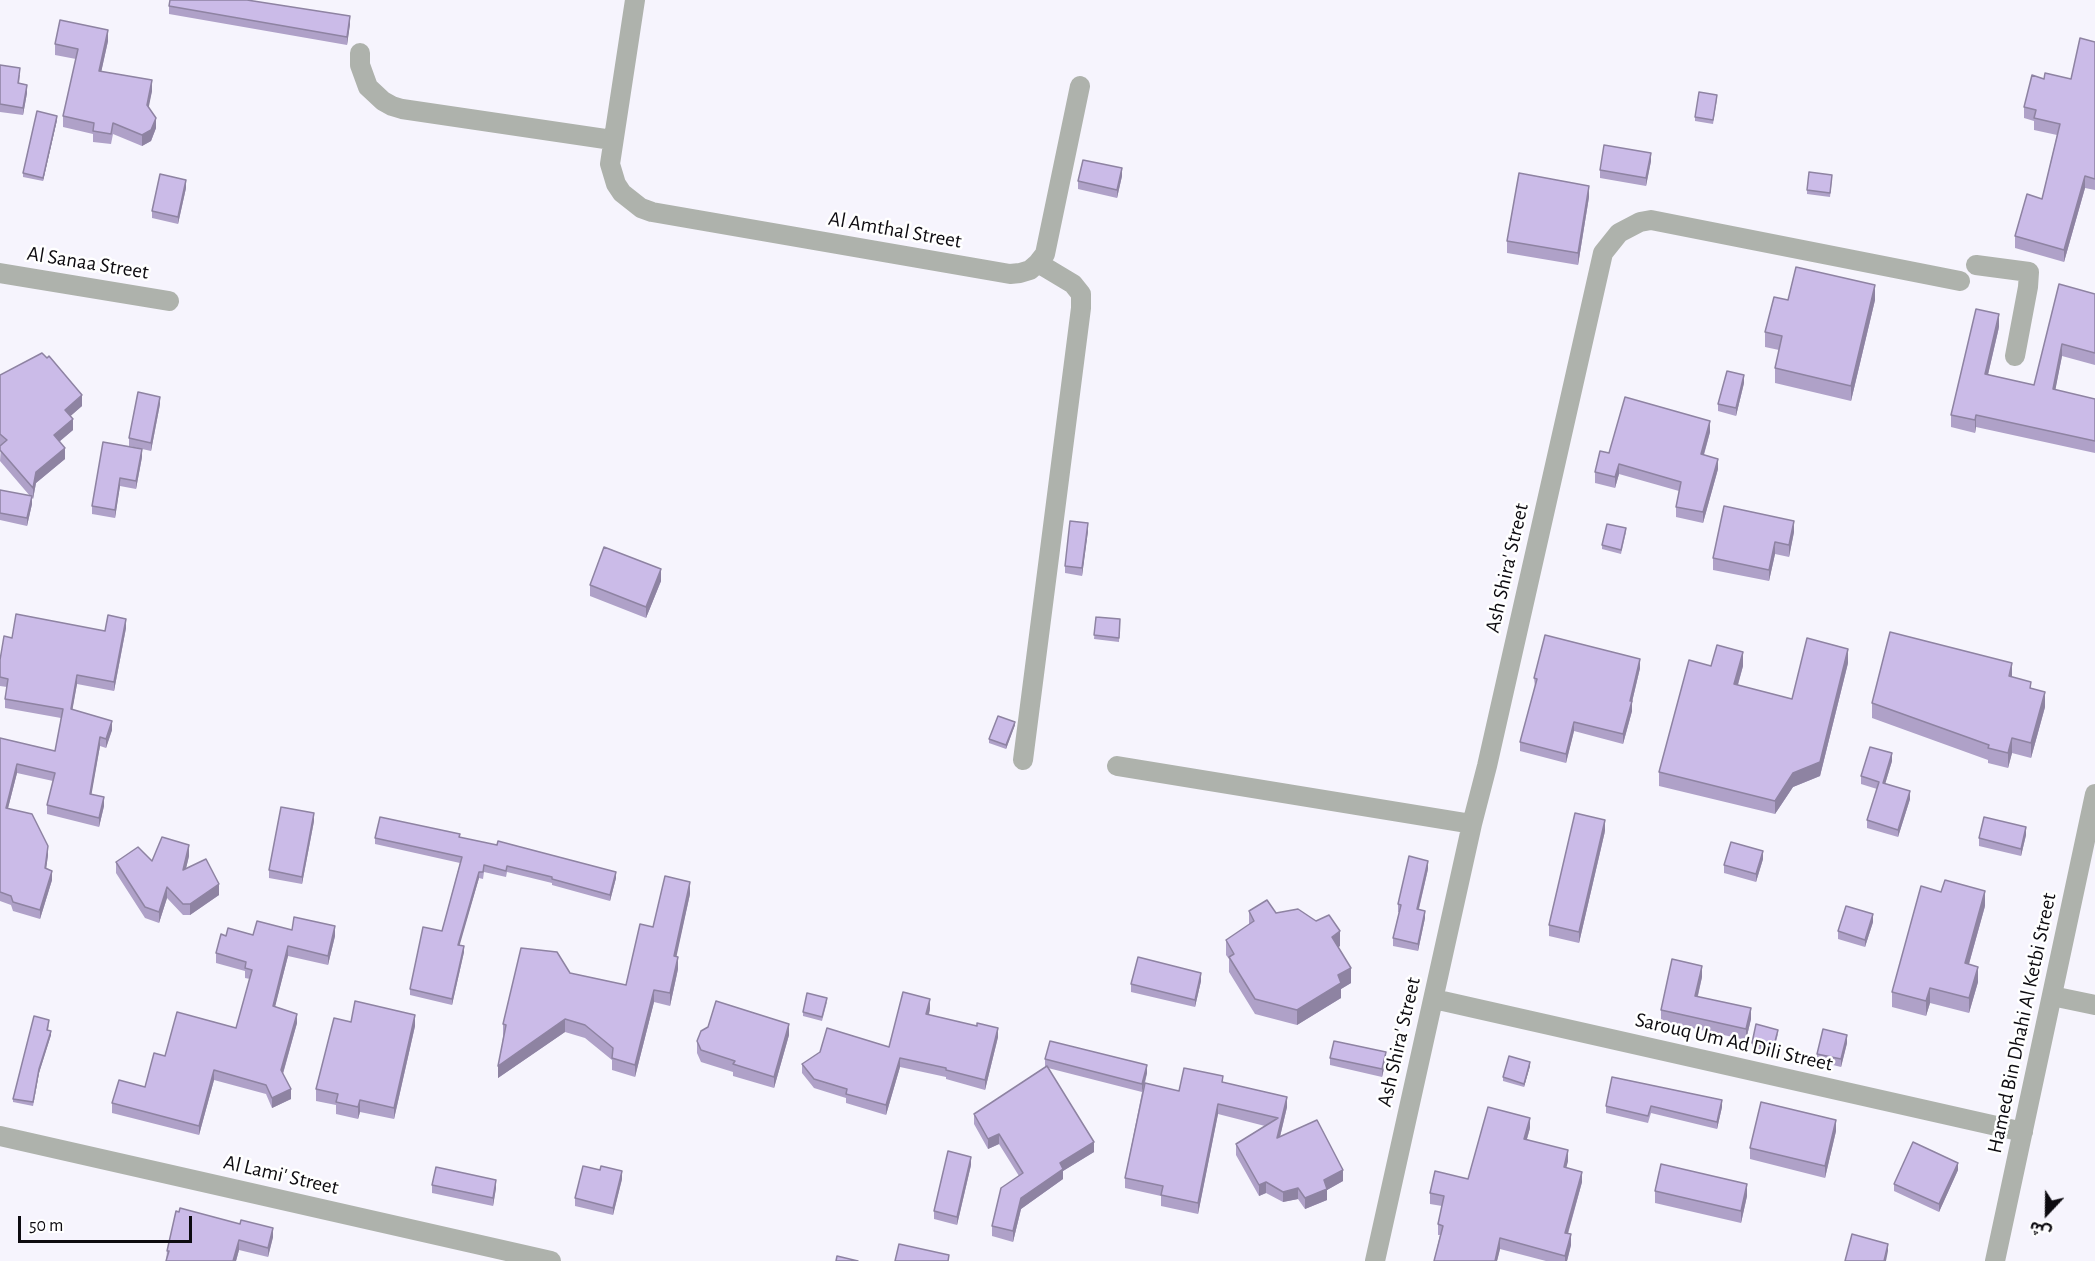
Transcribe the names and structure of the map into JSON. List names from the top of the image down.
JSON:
{
  "streets": {
    "street": [
      "Al Amthal Street",
      "Al Sanaa Street",
      "Ash Shira' Street",
      "Hamed Bin Dhahi Al Ketbi Street",
      "Sarouq Um Ad Dili Street",
      "Al Lami' Street"
    ]
  },
  "crossings": [
    ["Ash Shira' Street", "Sarouq Um Ad Dili Street"],
    ["Hamed Bin Dhahi Al Ketbi Street", "Sarouq Um Ad Dili Street"]
  ],
  "scale_bar": "50 m",
  "north": "bottom"
}
